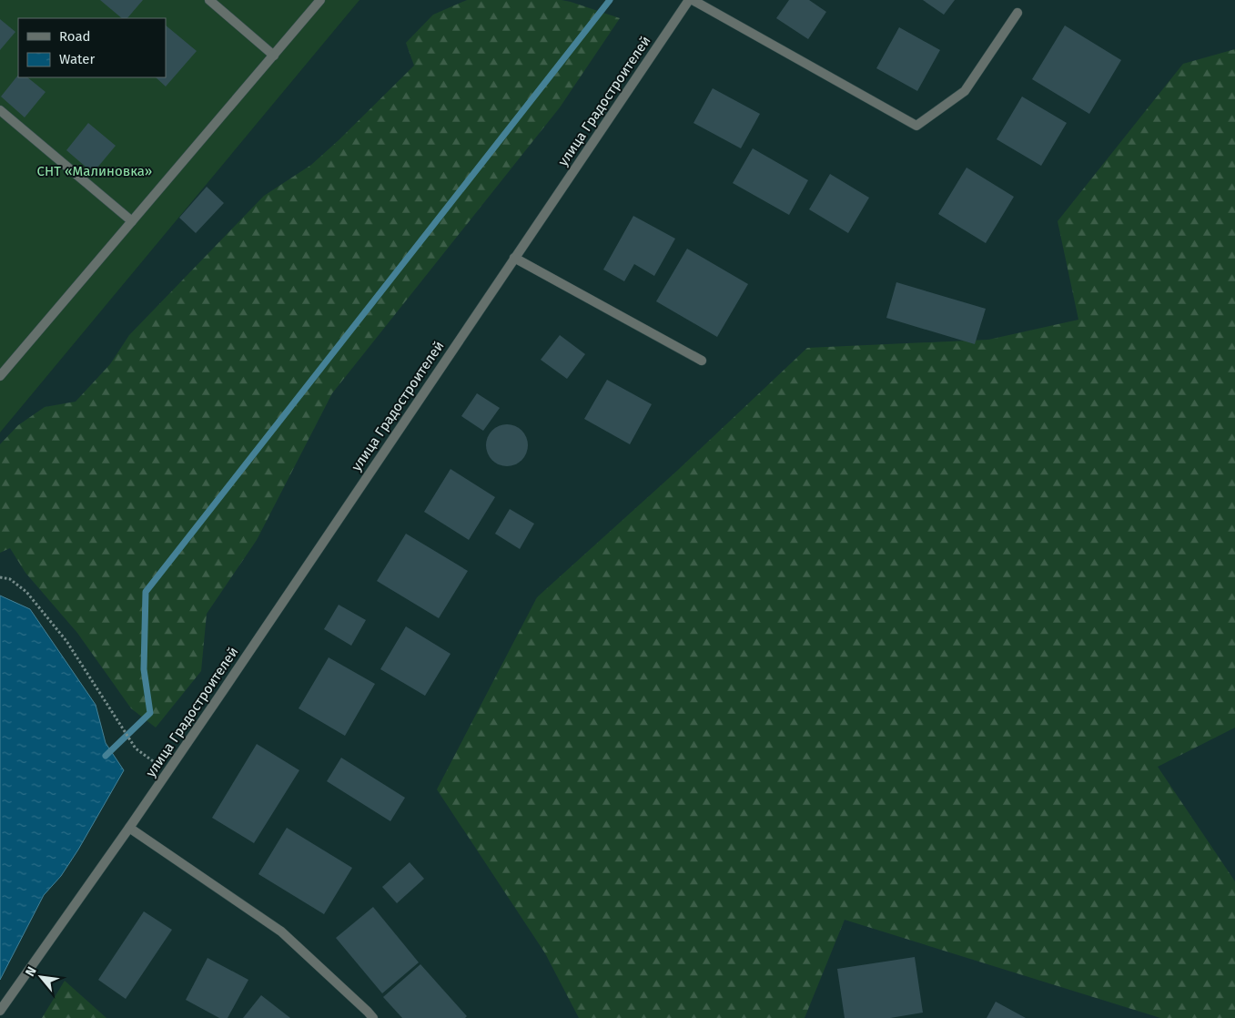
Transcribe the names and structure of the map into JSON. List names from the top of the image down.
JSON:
{
  "streets": {
    "street": ["улица Градостроителей"]
  },
  "parks": ["СНТ «Малиновка»"],
  "legend": ["Road", "Water"],
  "north": "top left"
}
